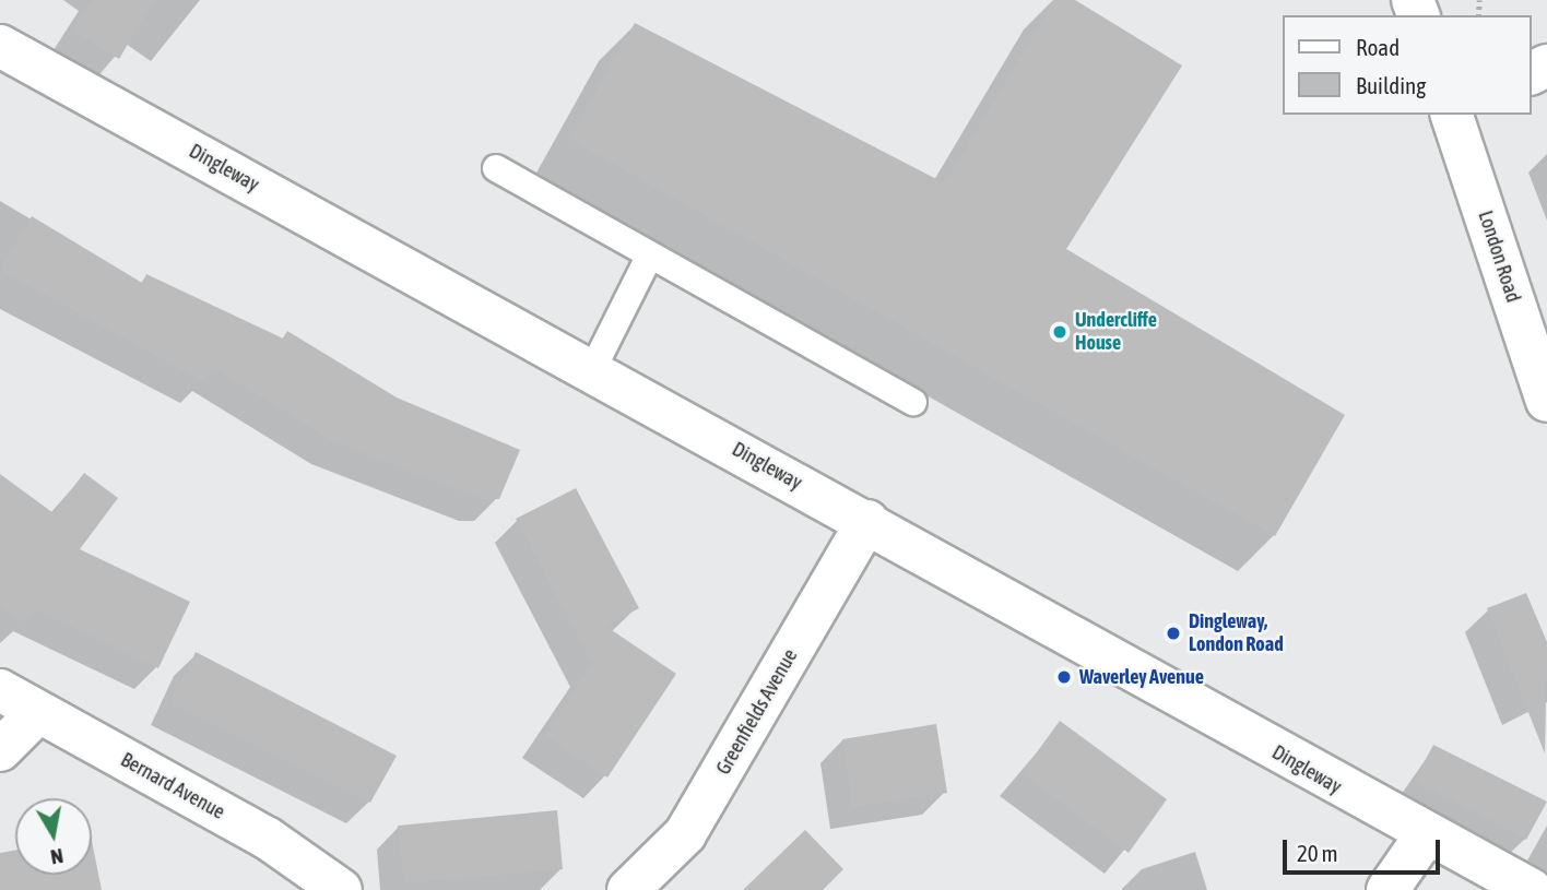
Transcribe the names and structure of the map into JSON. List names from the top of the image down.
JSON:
{
  "streets": {
    "main road": [
      "Dingleway",
      "London Road",
      "Greenfields Avenue",
      "Bernard Avenue"
    ]
  },
  "crossings": [
    ["Dingleway", "Greenfields Avenue"]
  ],
  "places": ["Undercliffe House", "Dingleway, London Road", "Waverley Avenue"],
  "legend": ["Road", "Building"],
  "scale_bar": "20 m",
  "north": "bottom"
}
